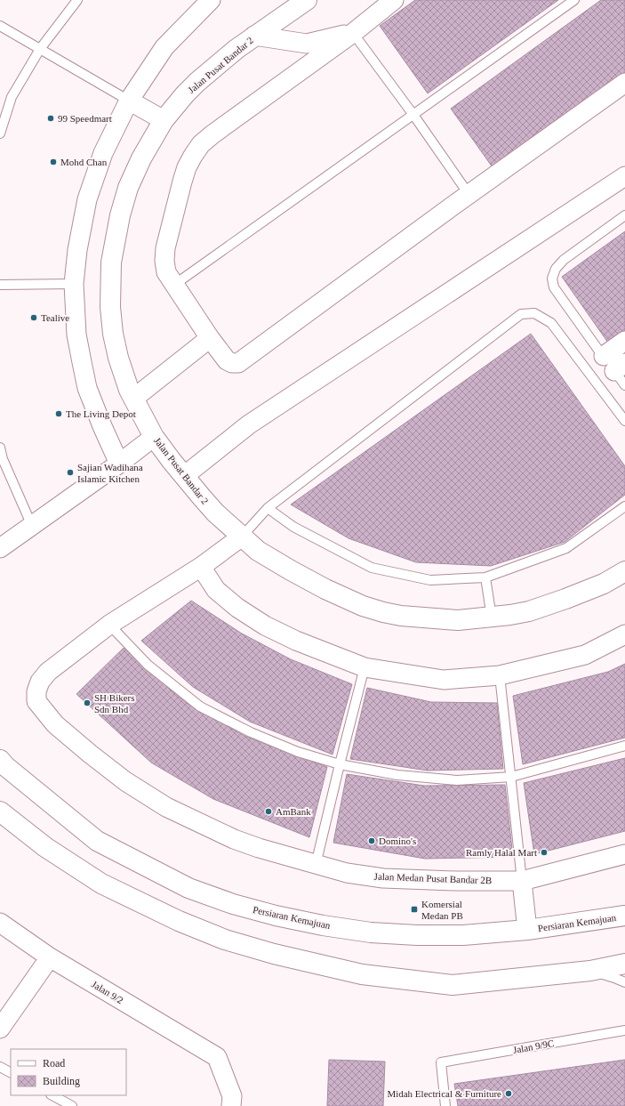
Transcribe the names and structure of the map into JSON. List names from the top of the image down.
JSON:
{
  "streets": {
    "main road": ["Jalan Pusat Bandar 2", "Persiaran Kemajuan"],
    "street": ["Jalan Medan Pusat Bandar 2B", "Jalan 9/2"],
    "lane": ["Jalan 9/9C"]
  },
  "crossings": [
    ["Jalan Pusat Bandar 2", "Jalan Medan Pusat Bandar 2B"]
  ],
  "places": {
    "other": [
      "99 Speedmart",
      "Mohd Chan",
      "Tealive",
      "The Living Depot",
      "Sajian Wadihana Islamic Kitchen",
      "SH Bikers Sdn Bhd",
      "AmBank",
      "Domino's",
      "Ramly Halal Mart",
      "Midah Electrical & Furniture"
    ],
    "transit": ["Komersial Medan PB"]
  },
  "legend": ["Road", "Building"]
}
